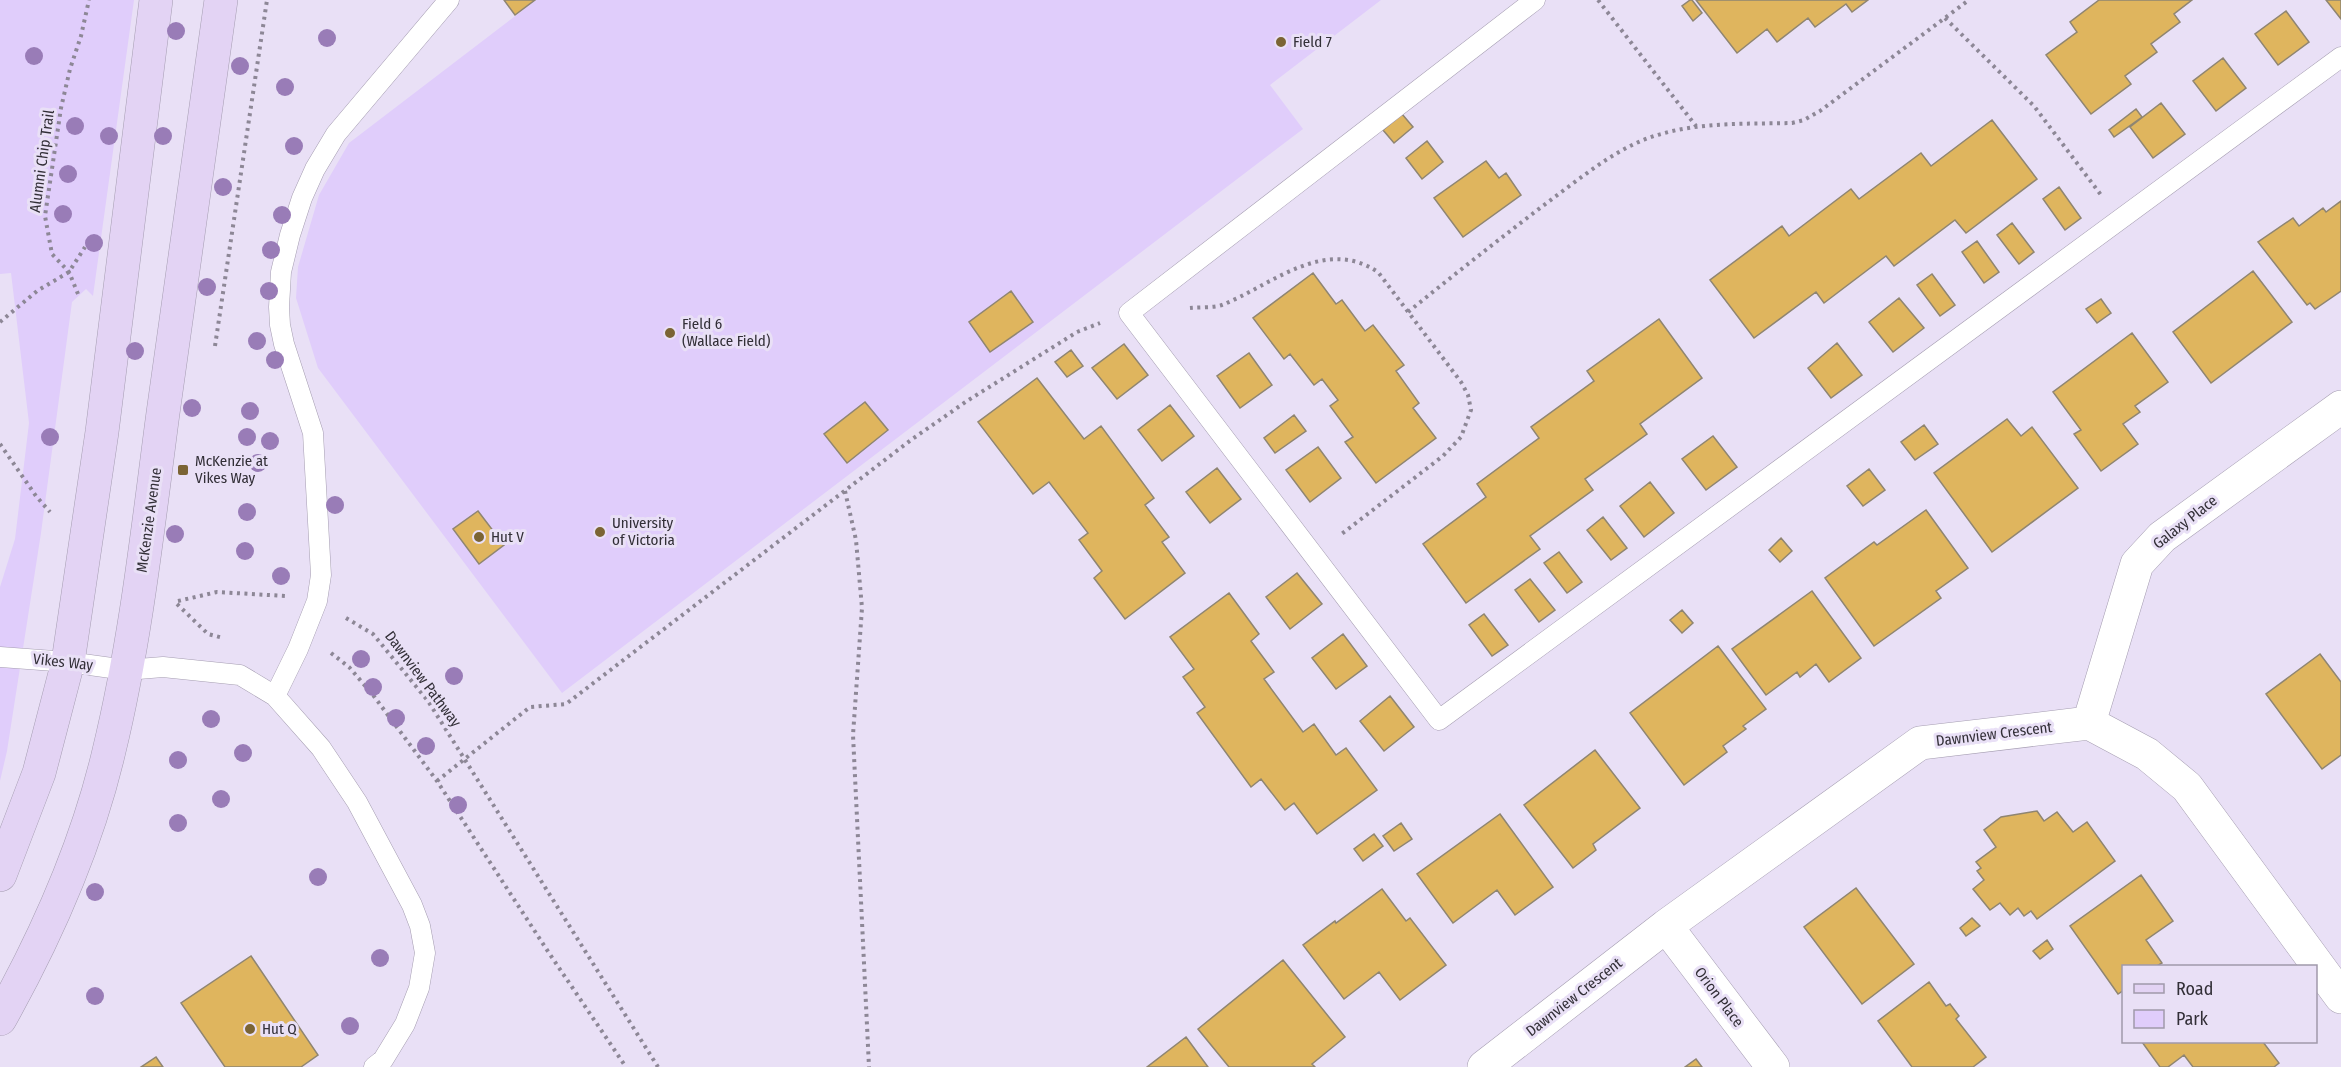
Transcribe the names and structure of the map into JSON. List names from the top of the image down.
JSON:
{
  "streets": {
    "main road": ["McKenzie Avenue"],
    "street": ["Galaxy Place", "Dawnview Crescent", "Orion Place"],
    "lane": ["Vikes Way"],
    "path": ["Alumni Chip Trail", "Dawnview Pathway"]
  },
  "crossings": [
    ["McKenzie Avenue", "Vikes Way"],
    ["Galaxy Place", "Dawnview Crescent"],
    ["Dawnview Crescent", "Orion Place"]
  ],
  "places": {
    "other": [
      "Field 7",
      "Field 6 (Wallace Field)",
      "University of Victoria",
      "Hut V",
      "Hut Q"
    ],
    "transit": ["McKenzie at Vikes Way"]
  },
  "legend": ["Road", "Park"]
}
